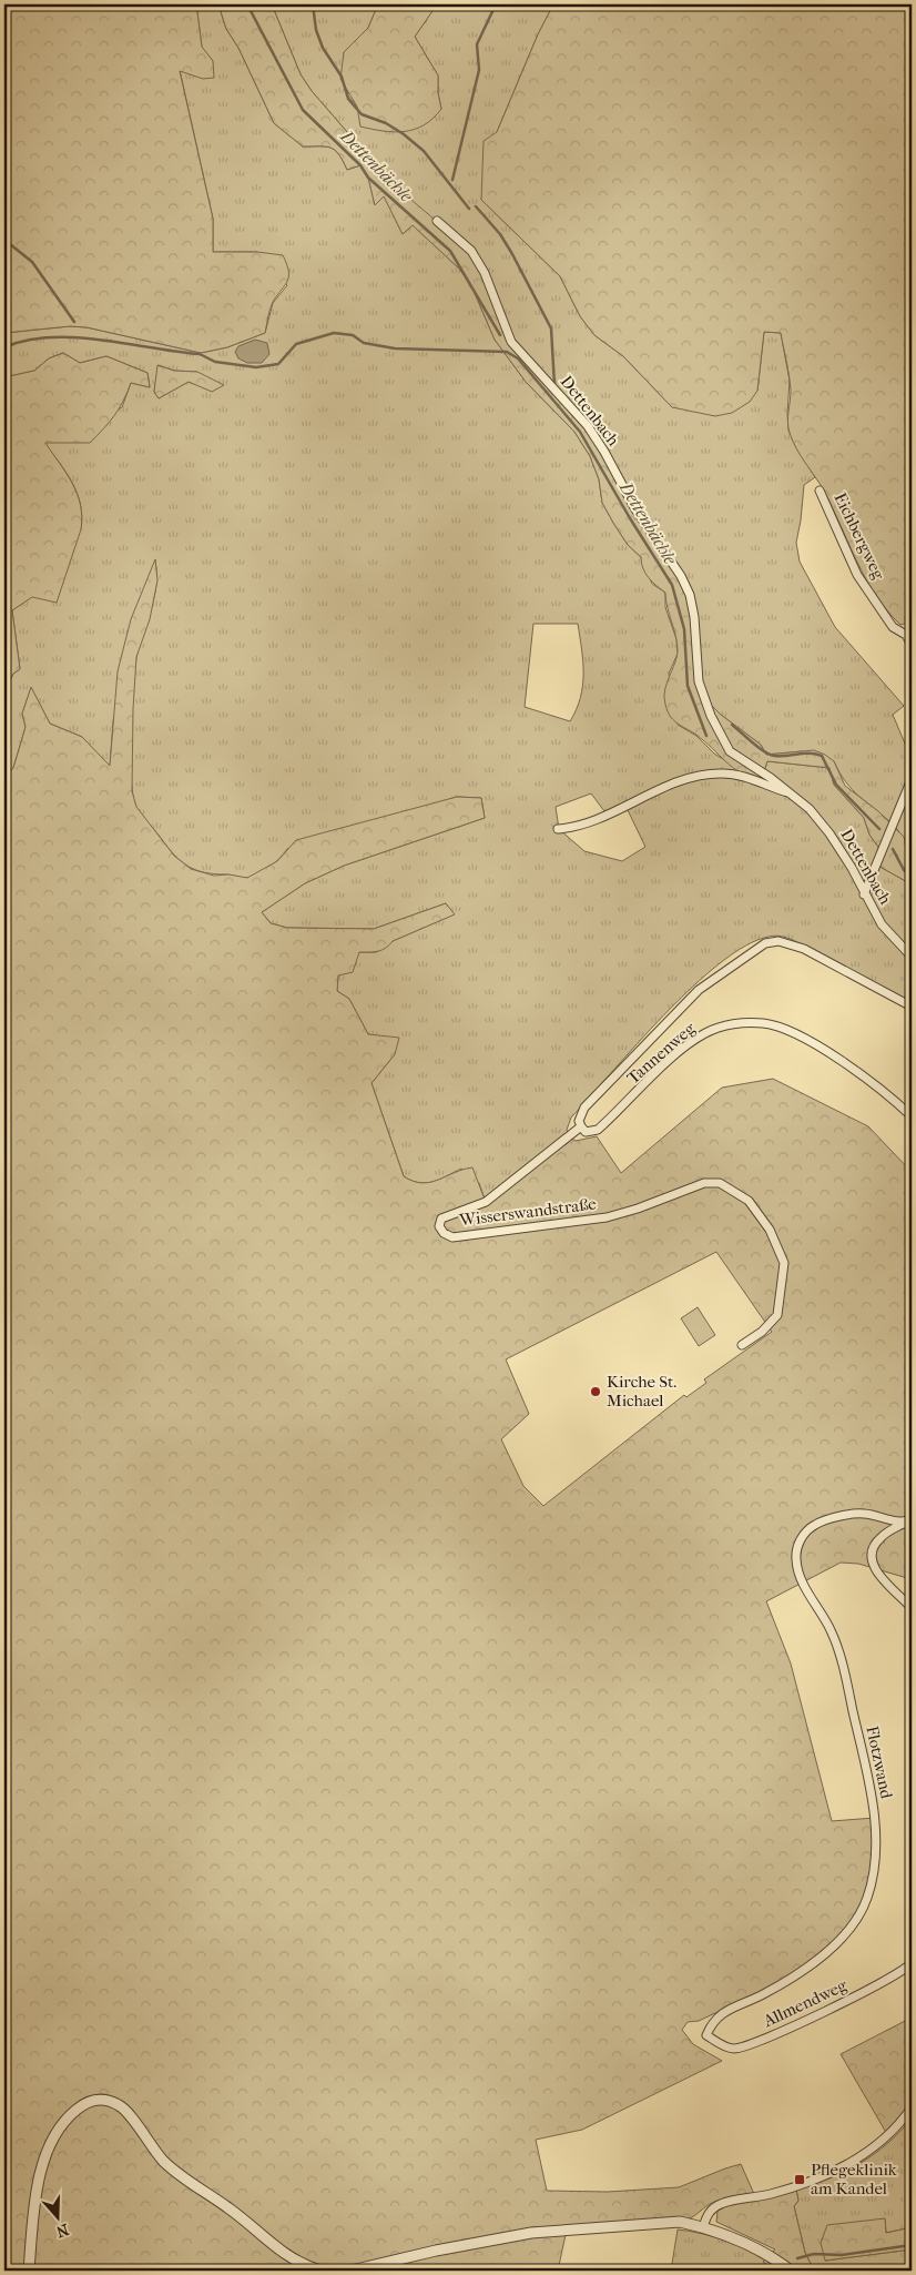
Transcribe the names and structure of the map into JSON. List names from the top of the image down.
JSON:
{
  "streets": {
    "street": [
      "Dettenbach",
      "Eichbergweg",
      "Tannenweg",
      "Wisserswandstraße",
      "Flotzwand",
      "Allmendweg"
    ]
  },
  "crossings": [
    ["Tannenweg", "Wisserswandstraße"],
    ["Flotzwand", "Allmendweg"]
  ],
  "water": ["Dettenbächle"],
  "places": {
    "other": ["Kirche St. Michael"],
    "transit": ["Pflegeklinik am Kandel"]
  },
  "north": "bottom"
}
